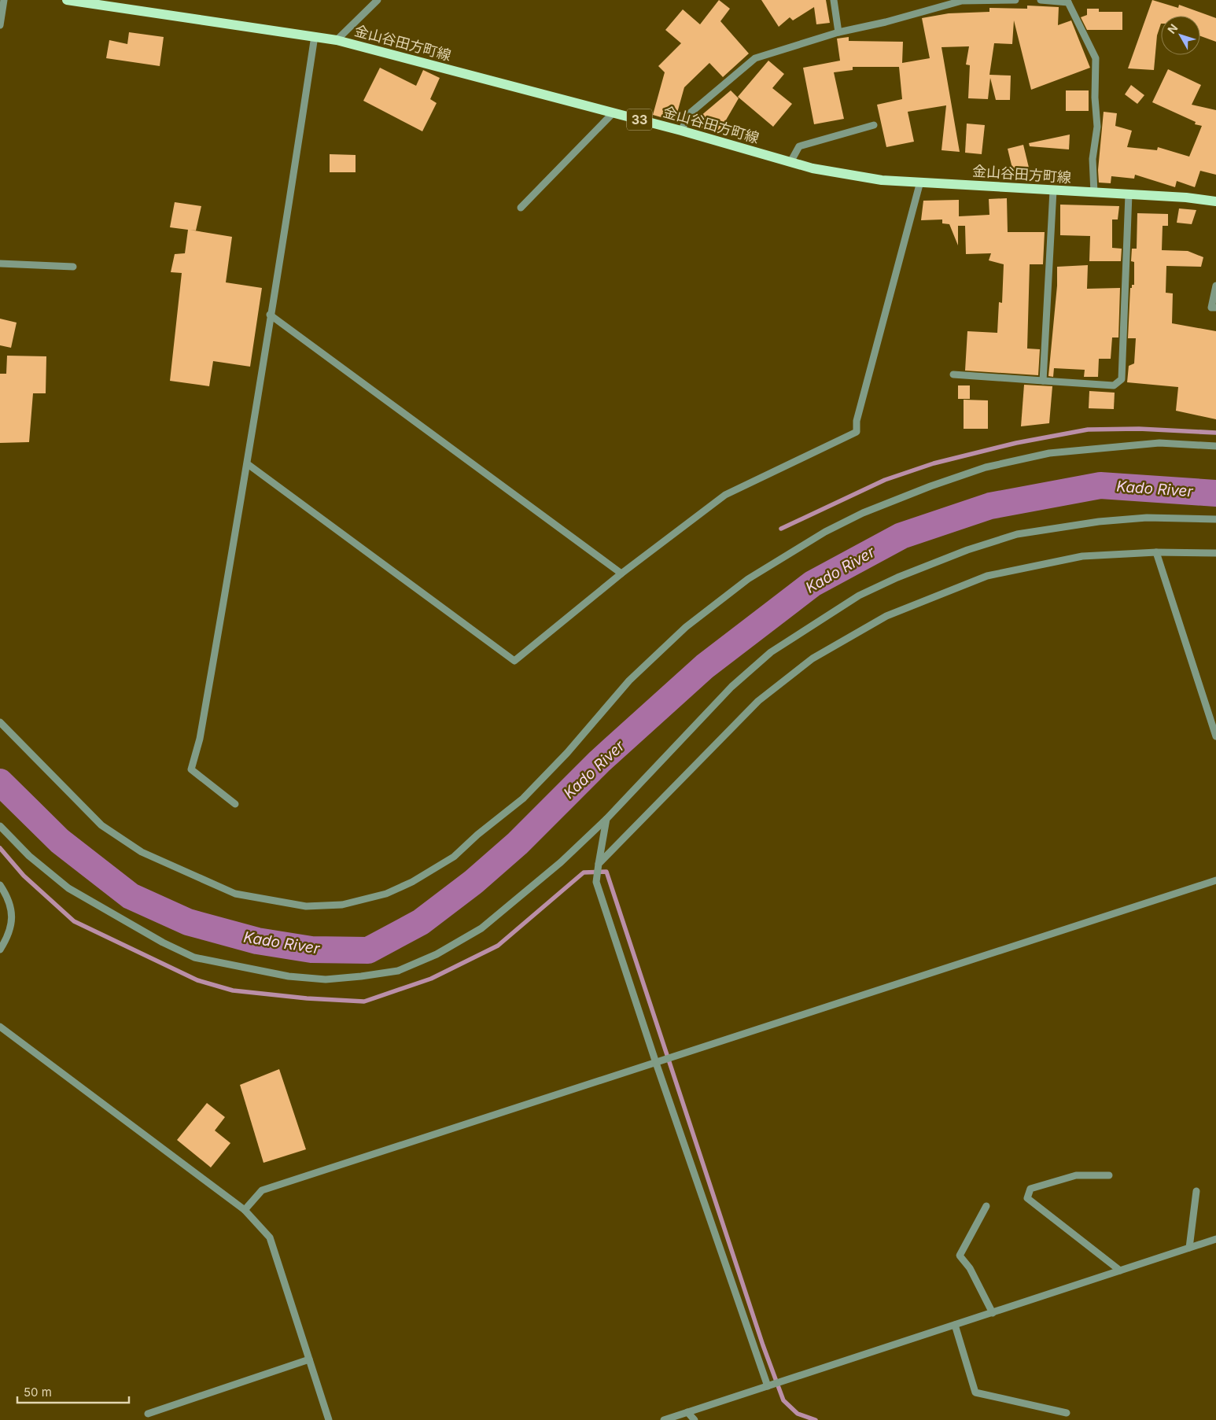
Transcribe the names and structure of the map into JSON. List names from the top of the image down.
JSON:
{
  "streets": {
    "main road": ["金山谷田方町線", "33"]
  },
  "water": ["Kado River"],
  "scale_bar": "50 m",
  "north": "top left"
}
